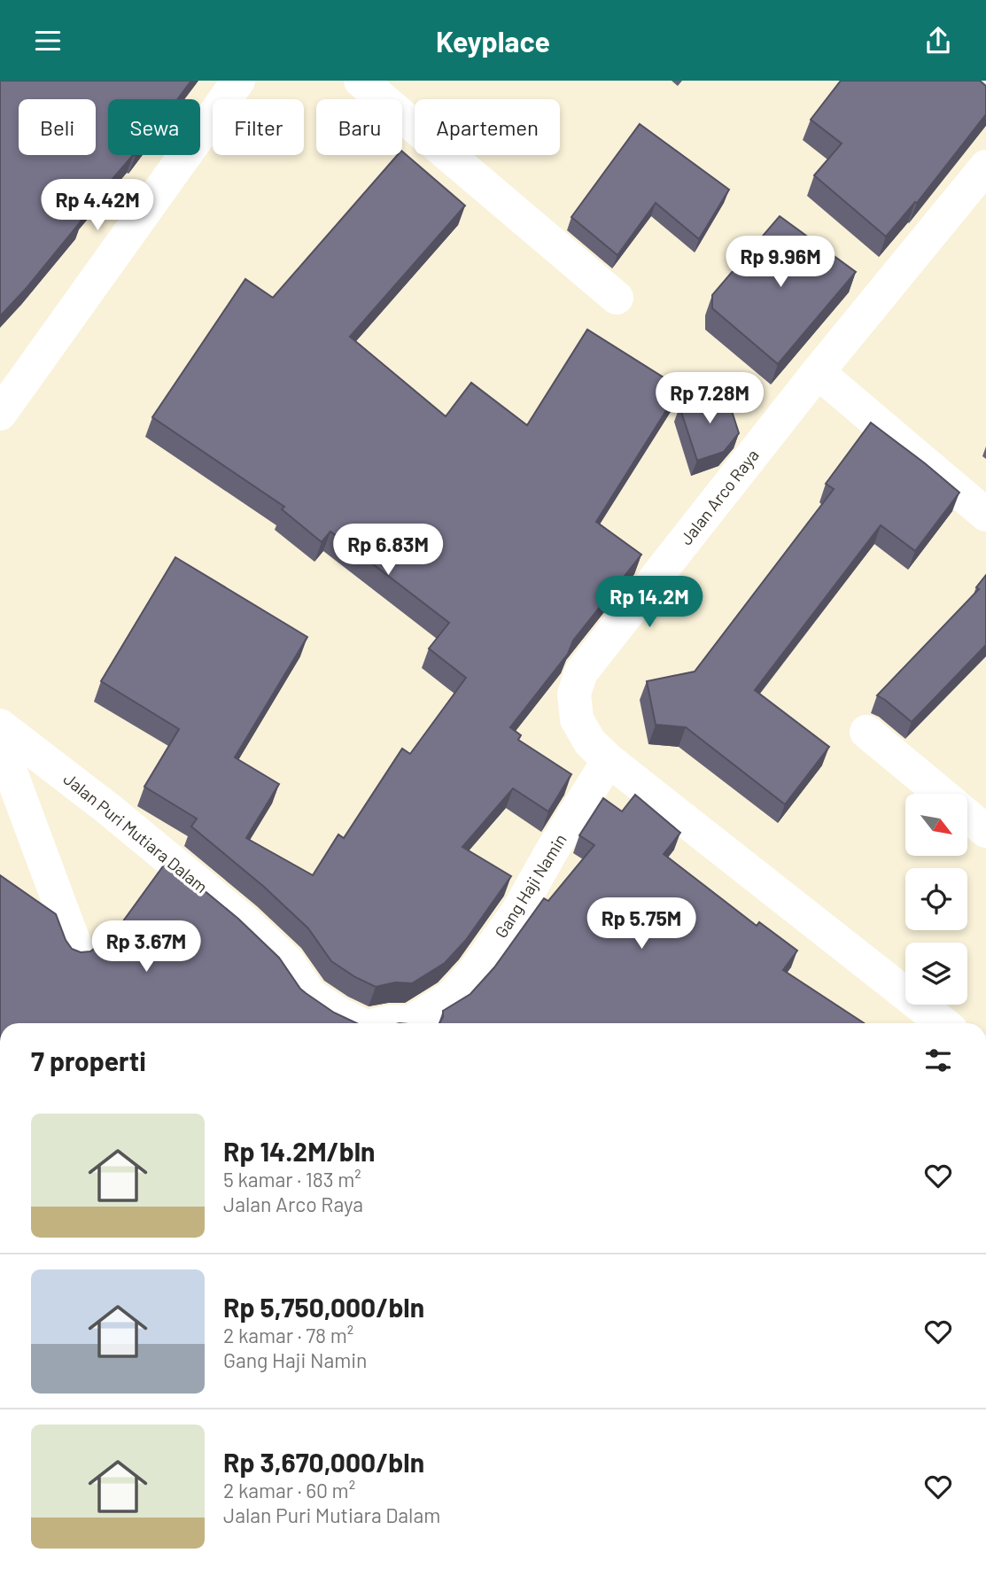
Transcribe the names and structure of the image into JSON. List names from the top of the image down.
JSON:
{
  "streets": {
    "street": ["Jalan Arco Raya", "Jalan Puri Mutiara Dalam", "Gang Haji Namin"]
  },
  "crossings": [
    ["Jalan Arco Raya", "Gang Haji Namin"]
  ],
  "north": "bottom right",
  "page": {
    "header": "Keyplace",
    "chip": [
      "Beli",
      "Sewa",
      "Filter",
      "Baru",
      "Apartemen"
    ],
    "price": [
      "Rp 4.42M",
      "Rp 9.96M",
      "Rp 7.28M",
      "Rp 6.83M",
      "Rp 14.2M",
      "Rp 5.75M",
      "Rp 3.67M"
    ],
    "heading": "7 properti",
    "list": [
      {
        "name": "Rp 14.2M/bln",
        "note": "5 kamar · 183 m² · Jalan Arco Raya"
      },
      {
        "name": "Rp 5,750,000/bln",
        "note": "2 kamar · 78 m² · Gang Haji Namin"
      },
      {
        "name": "Rp 3,670,000/bln",
        "note": "2 kamar · 60 m² · Jalan Puri Mutiara Dalam"
      }
    ]
  }
}
